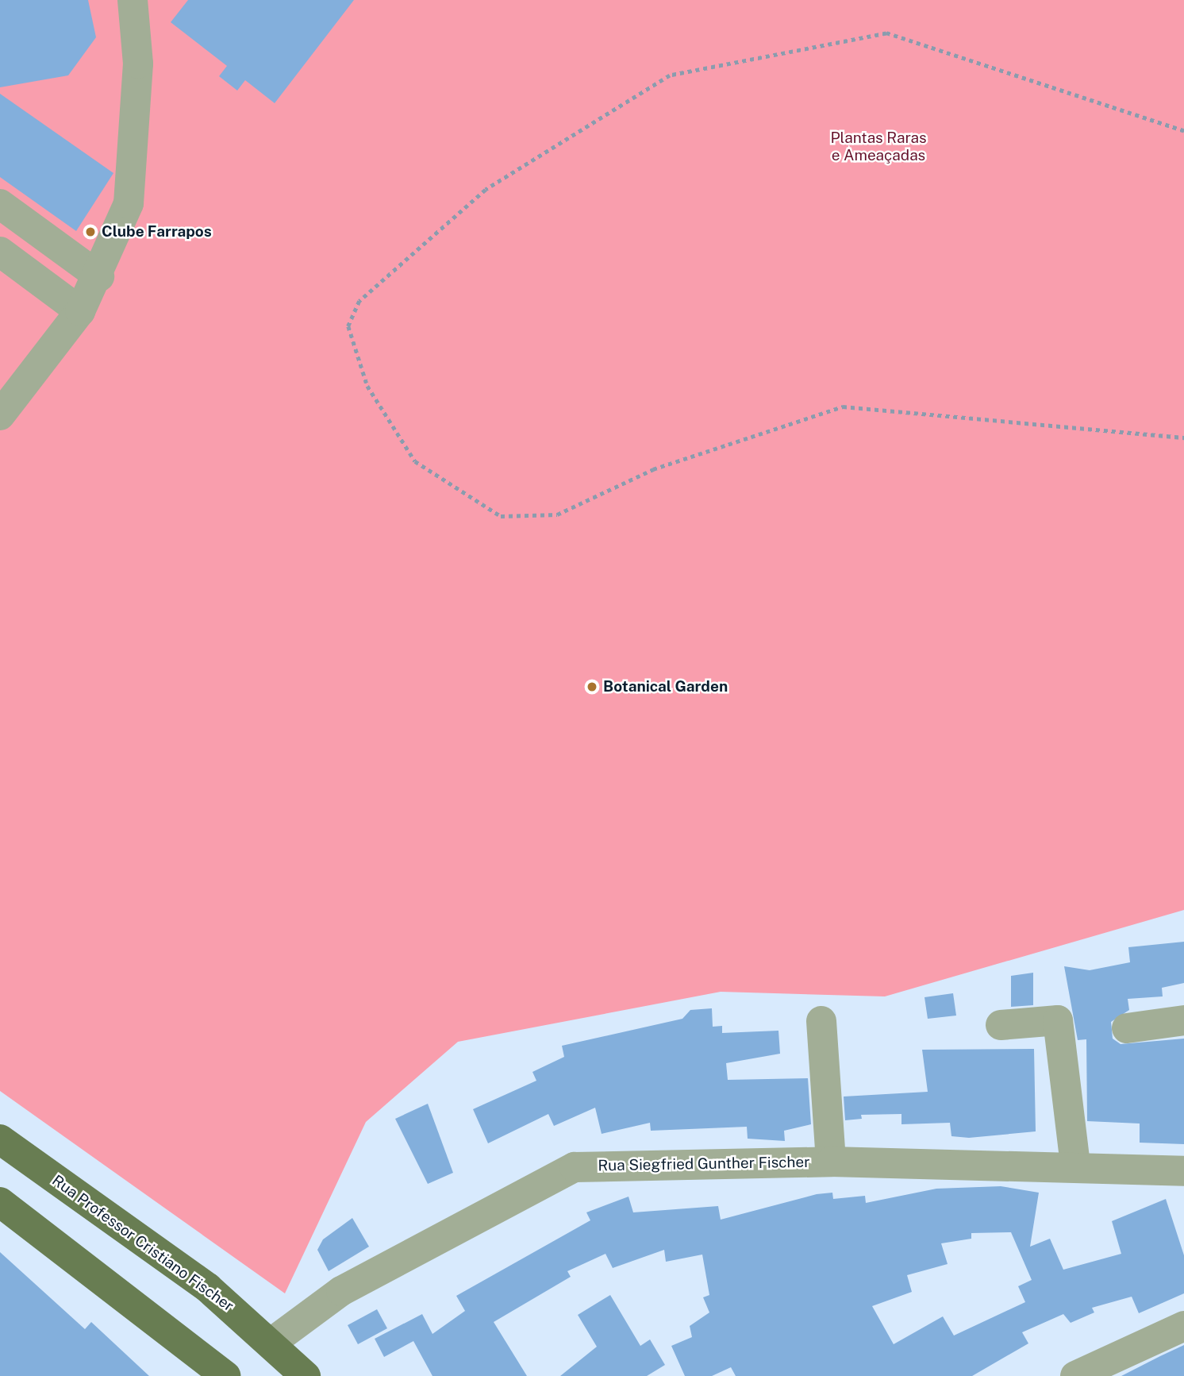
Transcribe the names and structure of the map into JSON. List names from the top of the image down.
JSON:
{
  "streets": {
    "main road": ["Rua Professor Cristiano Fischer"],
    "street": ["Rua Siegfried Gunther Fischer"]
  },
  "crossings": [
    ["Rua Siegfried Gunther Fischer", "Rua Professor Cristiano Fischer"]
  ],
  "parks": ["Plantas Raras e Ameaçadas"],
  "places": ["Clube Farrapos", "Botanical Garden"]
}
